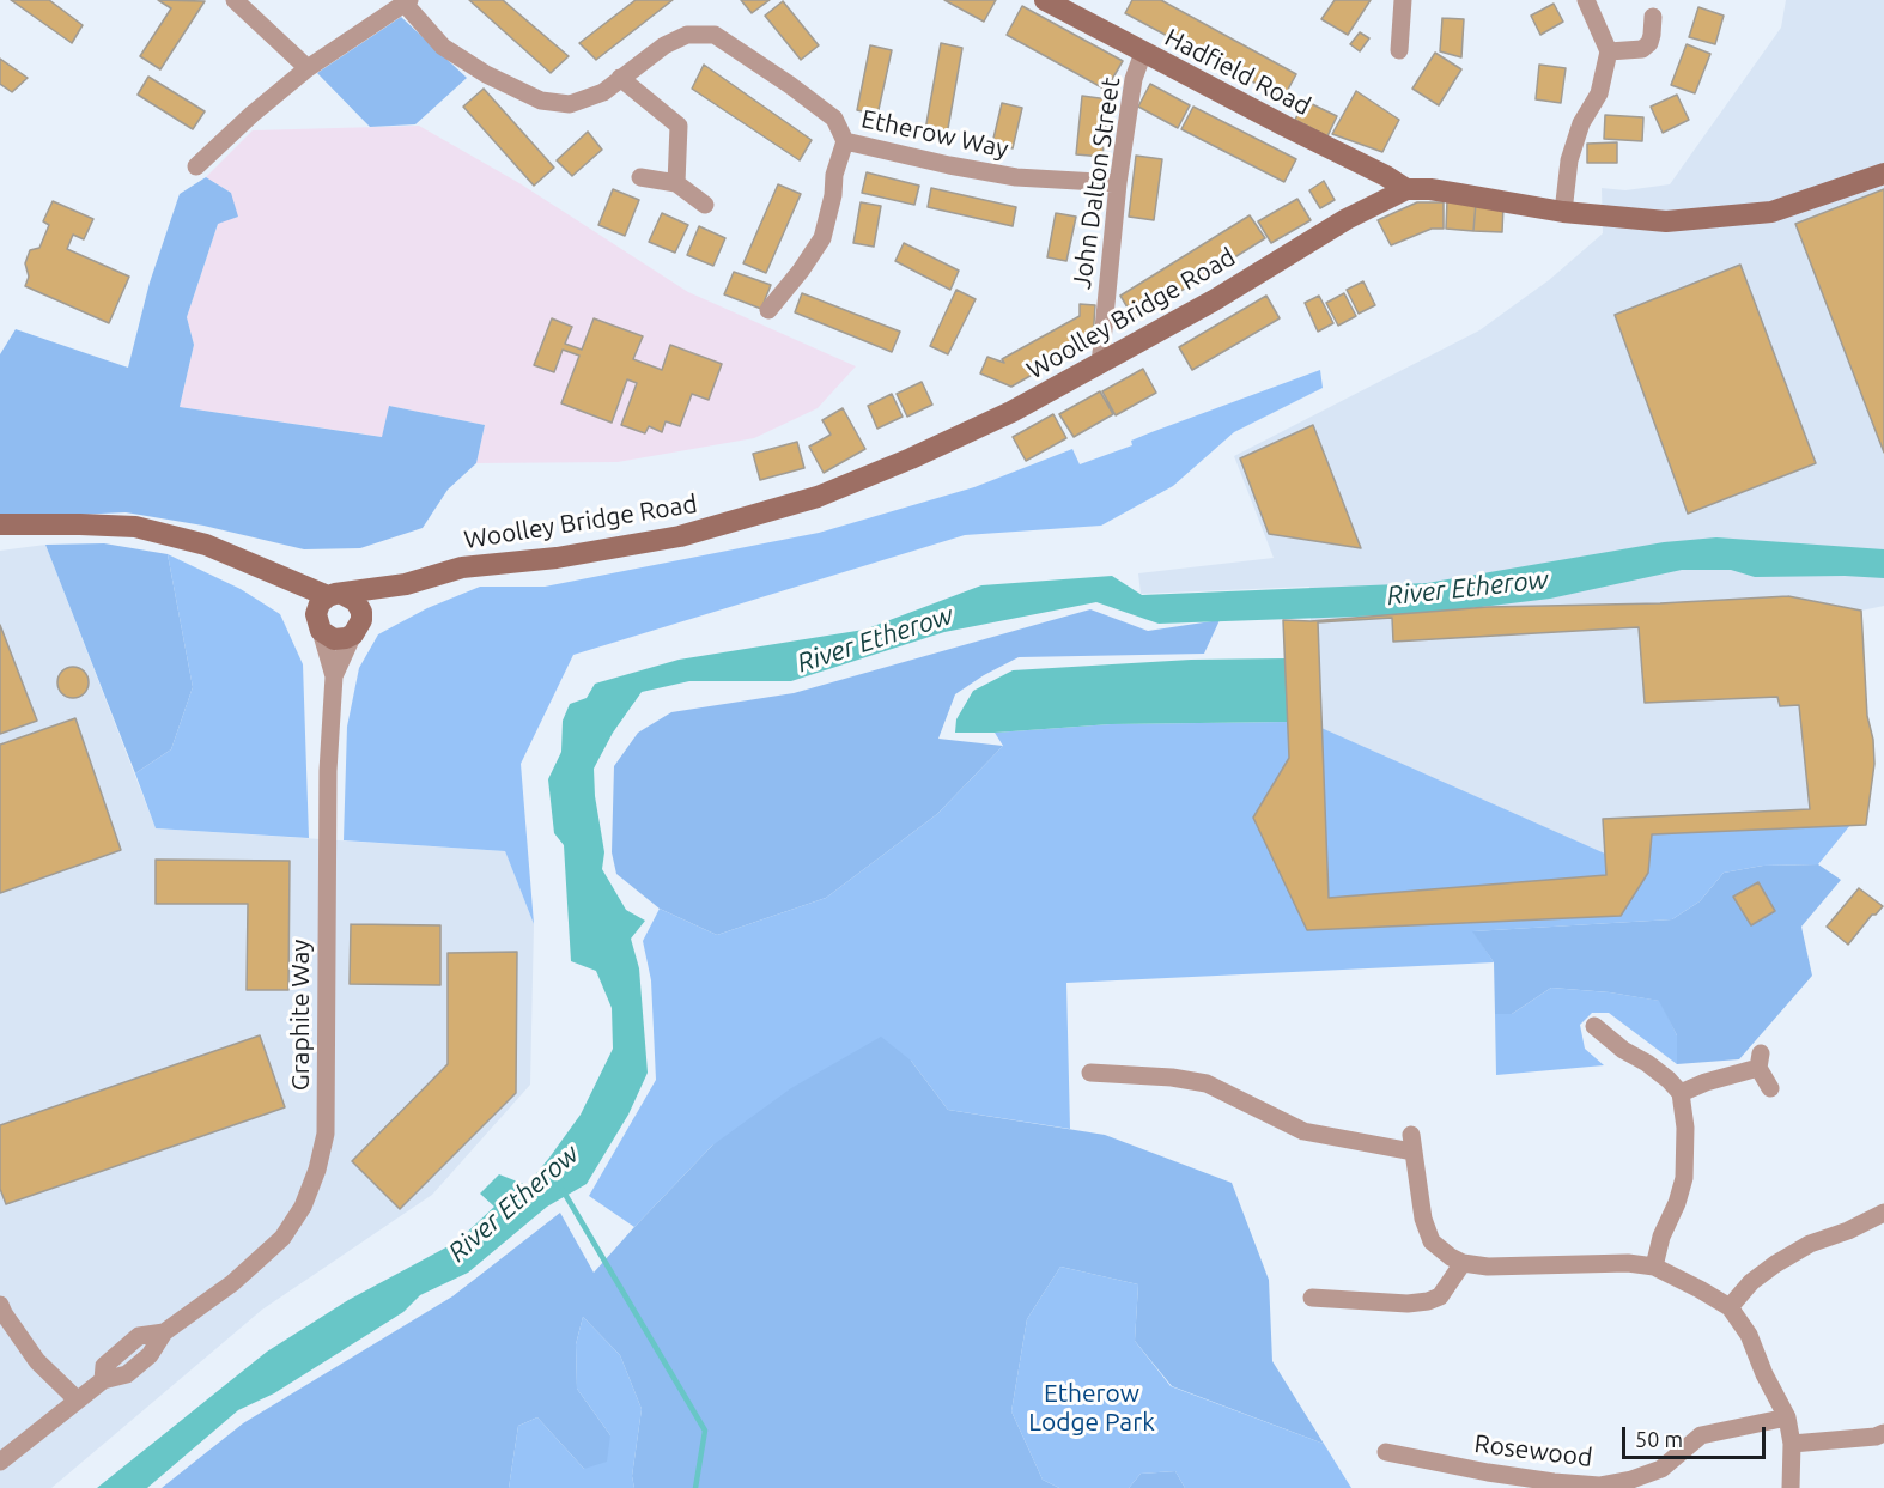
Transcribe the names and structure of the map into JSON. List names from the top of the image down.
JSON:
{
  "streets": {
    "street": [
      "Hadfield Road",
      "Etherow Way",
      "John Dalton Street",
      "Woolley Bridge Road",
      "Graphite Way",
      "Rosewood"
    ]
  },
  "crossings": [
    ["Hadfield Road", "John Dalton Street"],
    ["Hadfield Road", "Woolley Bridge Road"],
    ["Etherow Way", "John Dalton Street"],
    ["John Dalton Street", "Woolley Bridge Road"],
    ["Woolley Bridge Road", "Graphite Way"]
  ],
  "water": ["River Etherow"],
  "parks": ["Etherow Lodge Park"],
  "scale_bar": "50 m"
}
